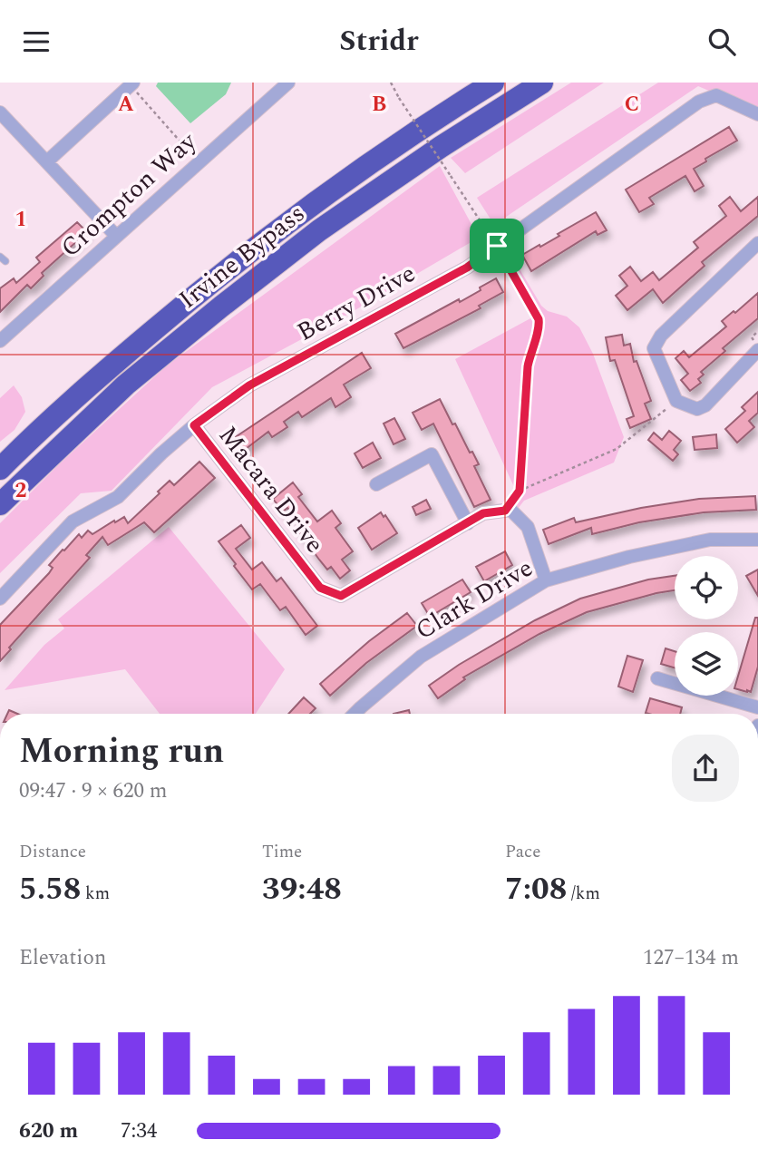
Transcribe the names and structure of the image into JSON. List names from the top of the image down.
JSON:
{
  "streets": {
    "highway": ["Irvine Bypass"],
    "street": [
      "Crompton Way",
      "Berry Drive",
      "Macara Drive",
      "Clark Drive"
    ]
  },
  "crossings": [
    ["Berry Drive", "Macara Drive"]
  ],
  "page": {
    "header": "Stridr",
    "heading": ["Morning run", "09:47 · 9 × 620 m"],
    "stats": [
      ["Distance", "5.58 km"],
      ["Time", "39:48"],
      ["Pace", "7:08 /km"]
    ],
    "chart": ["Elevation", "127–134 m"],
    "list": [
      {
        "name": "620 m",
        "note": "7:34"
      }
    ]
  },
  "grid": {
    "columns": ["A", "B", "C"],
    "rows": ["1", "2"]
  }
}
